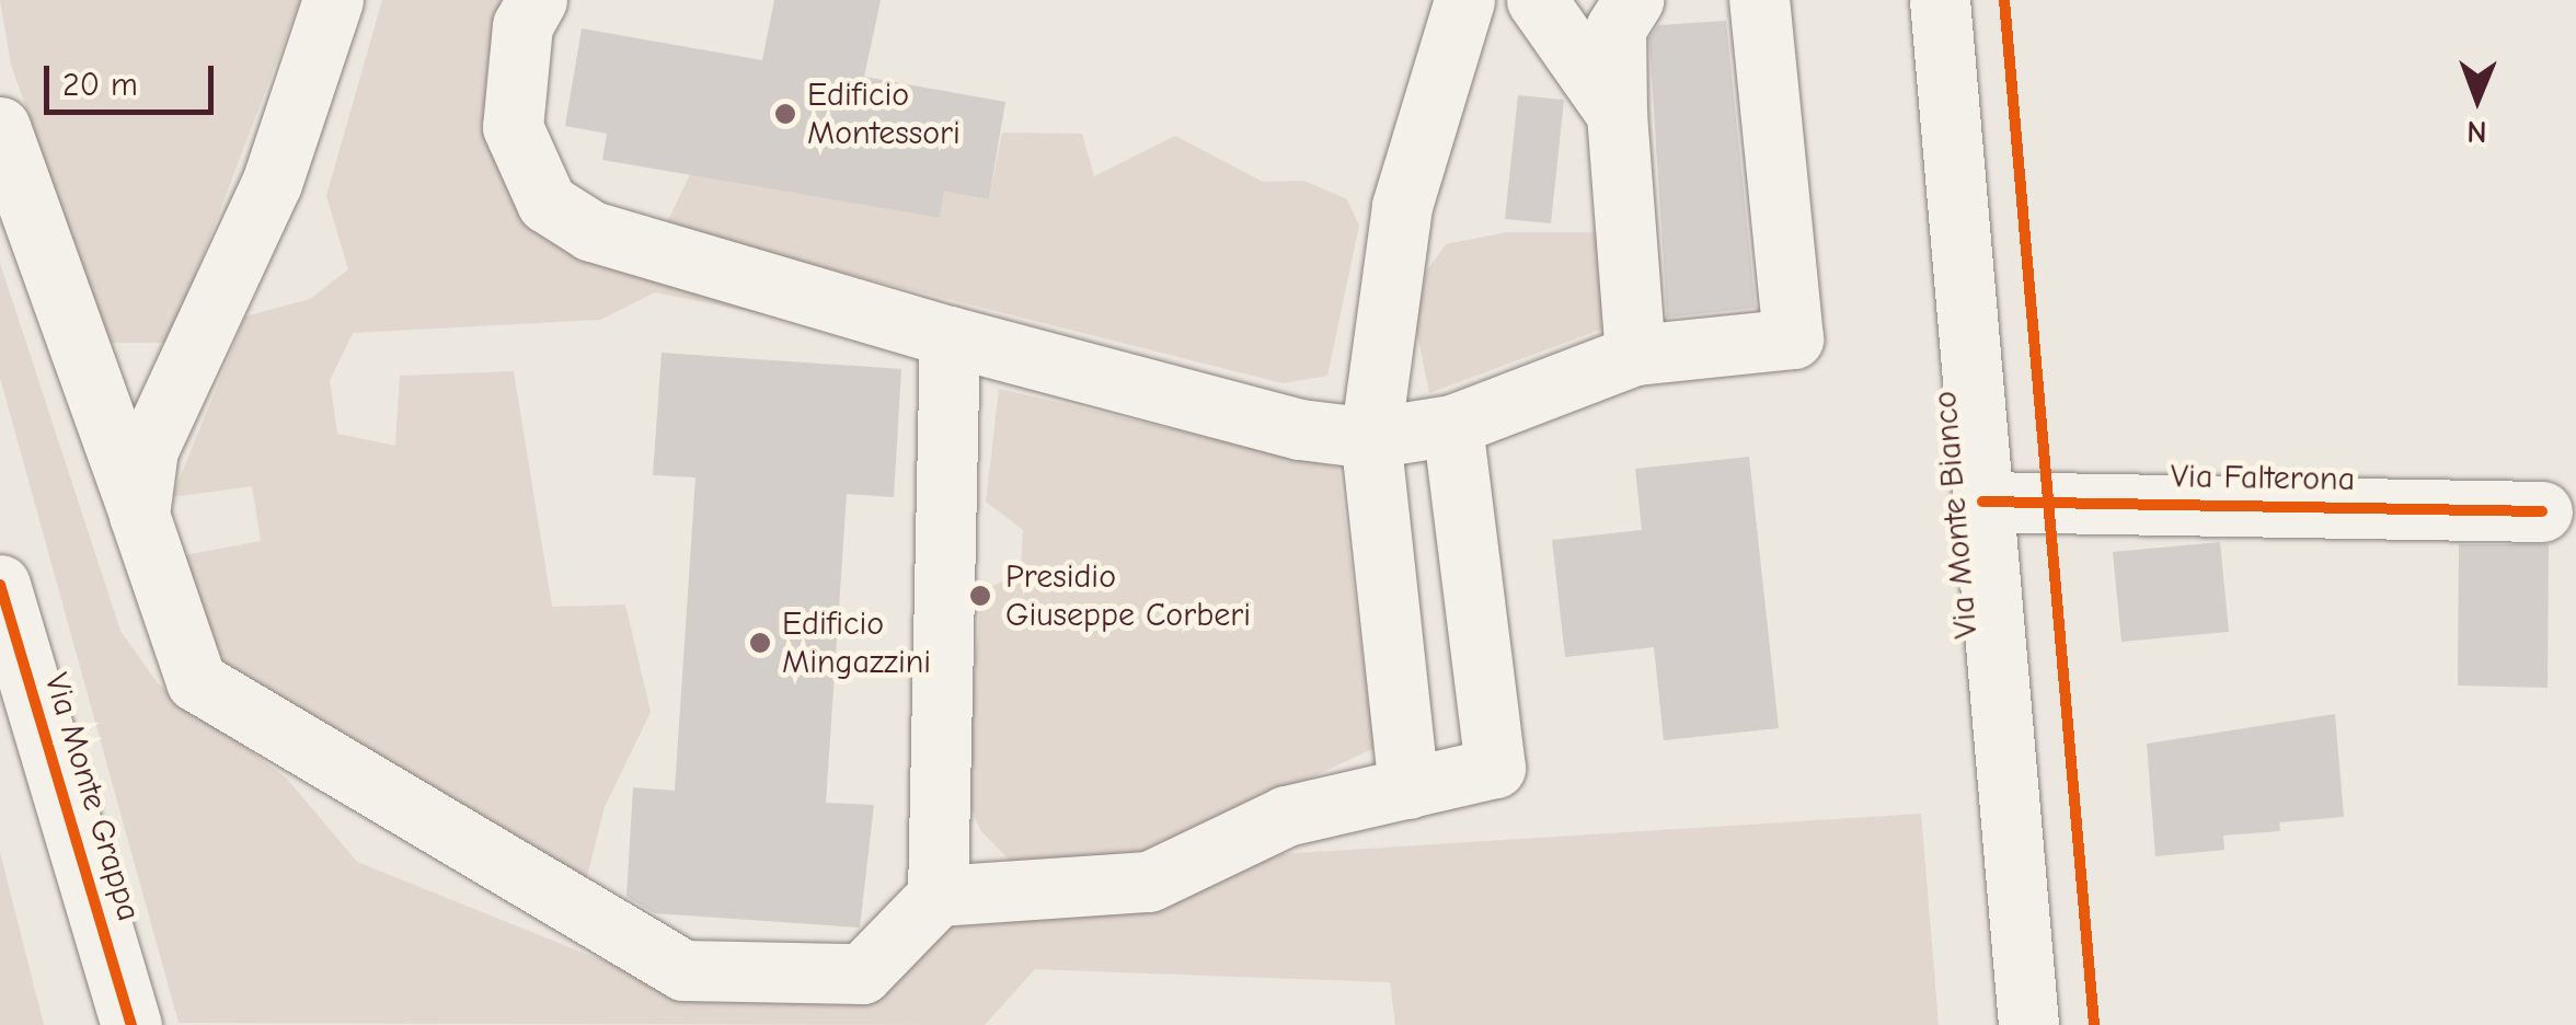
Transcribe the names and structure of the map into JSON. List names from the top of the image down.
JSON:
{
  "streets": {
    "main road": ["Via Falterona", "Via Monte Bianco", "Via Monte Grappa"]
  },
  "crossings": [
    ["Via Falterona", "Via Monte Bianco"]
  ],
  "places": ["Edificio Montessori", "Presidio Giuseppe Corberi", "Edificio Mingazzini"],
  "scale_bar": "20 m",
  "north": "bottom"
}
